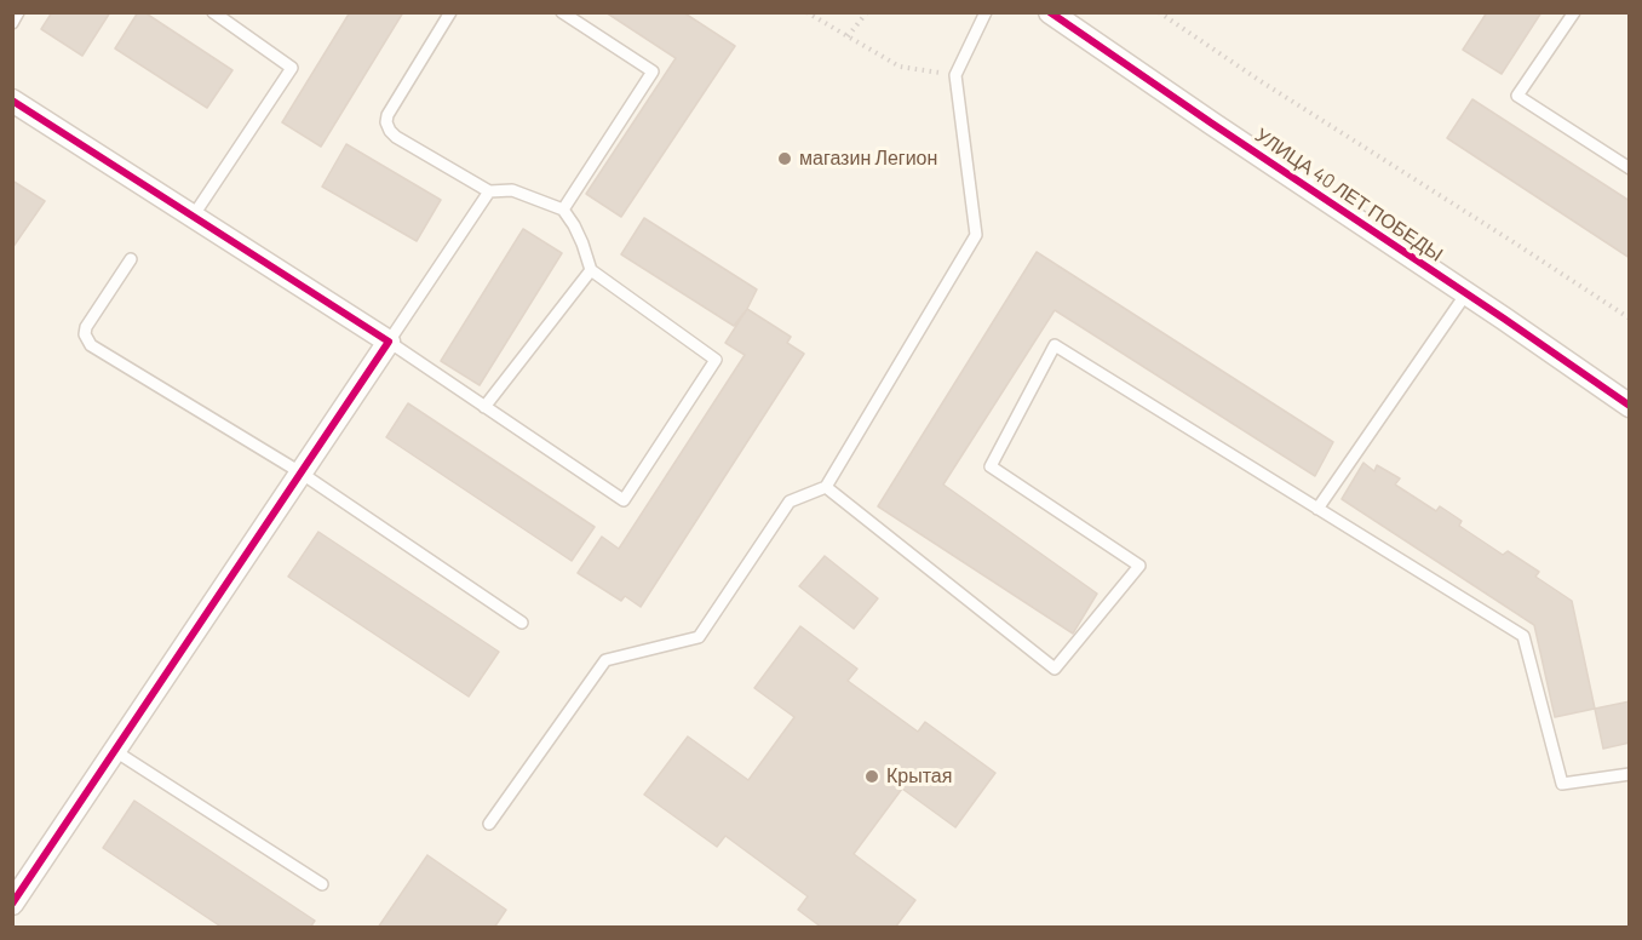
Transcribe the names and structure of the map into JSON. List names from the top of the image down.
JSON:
{
  "streets": {
    "street": ["УЛИЦА 40 ЛЕТ ПОБЕДЫ"]
  },
  "places": ["магазин Легион", "Крытая"]
}
